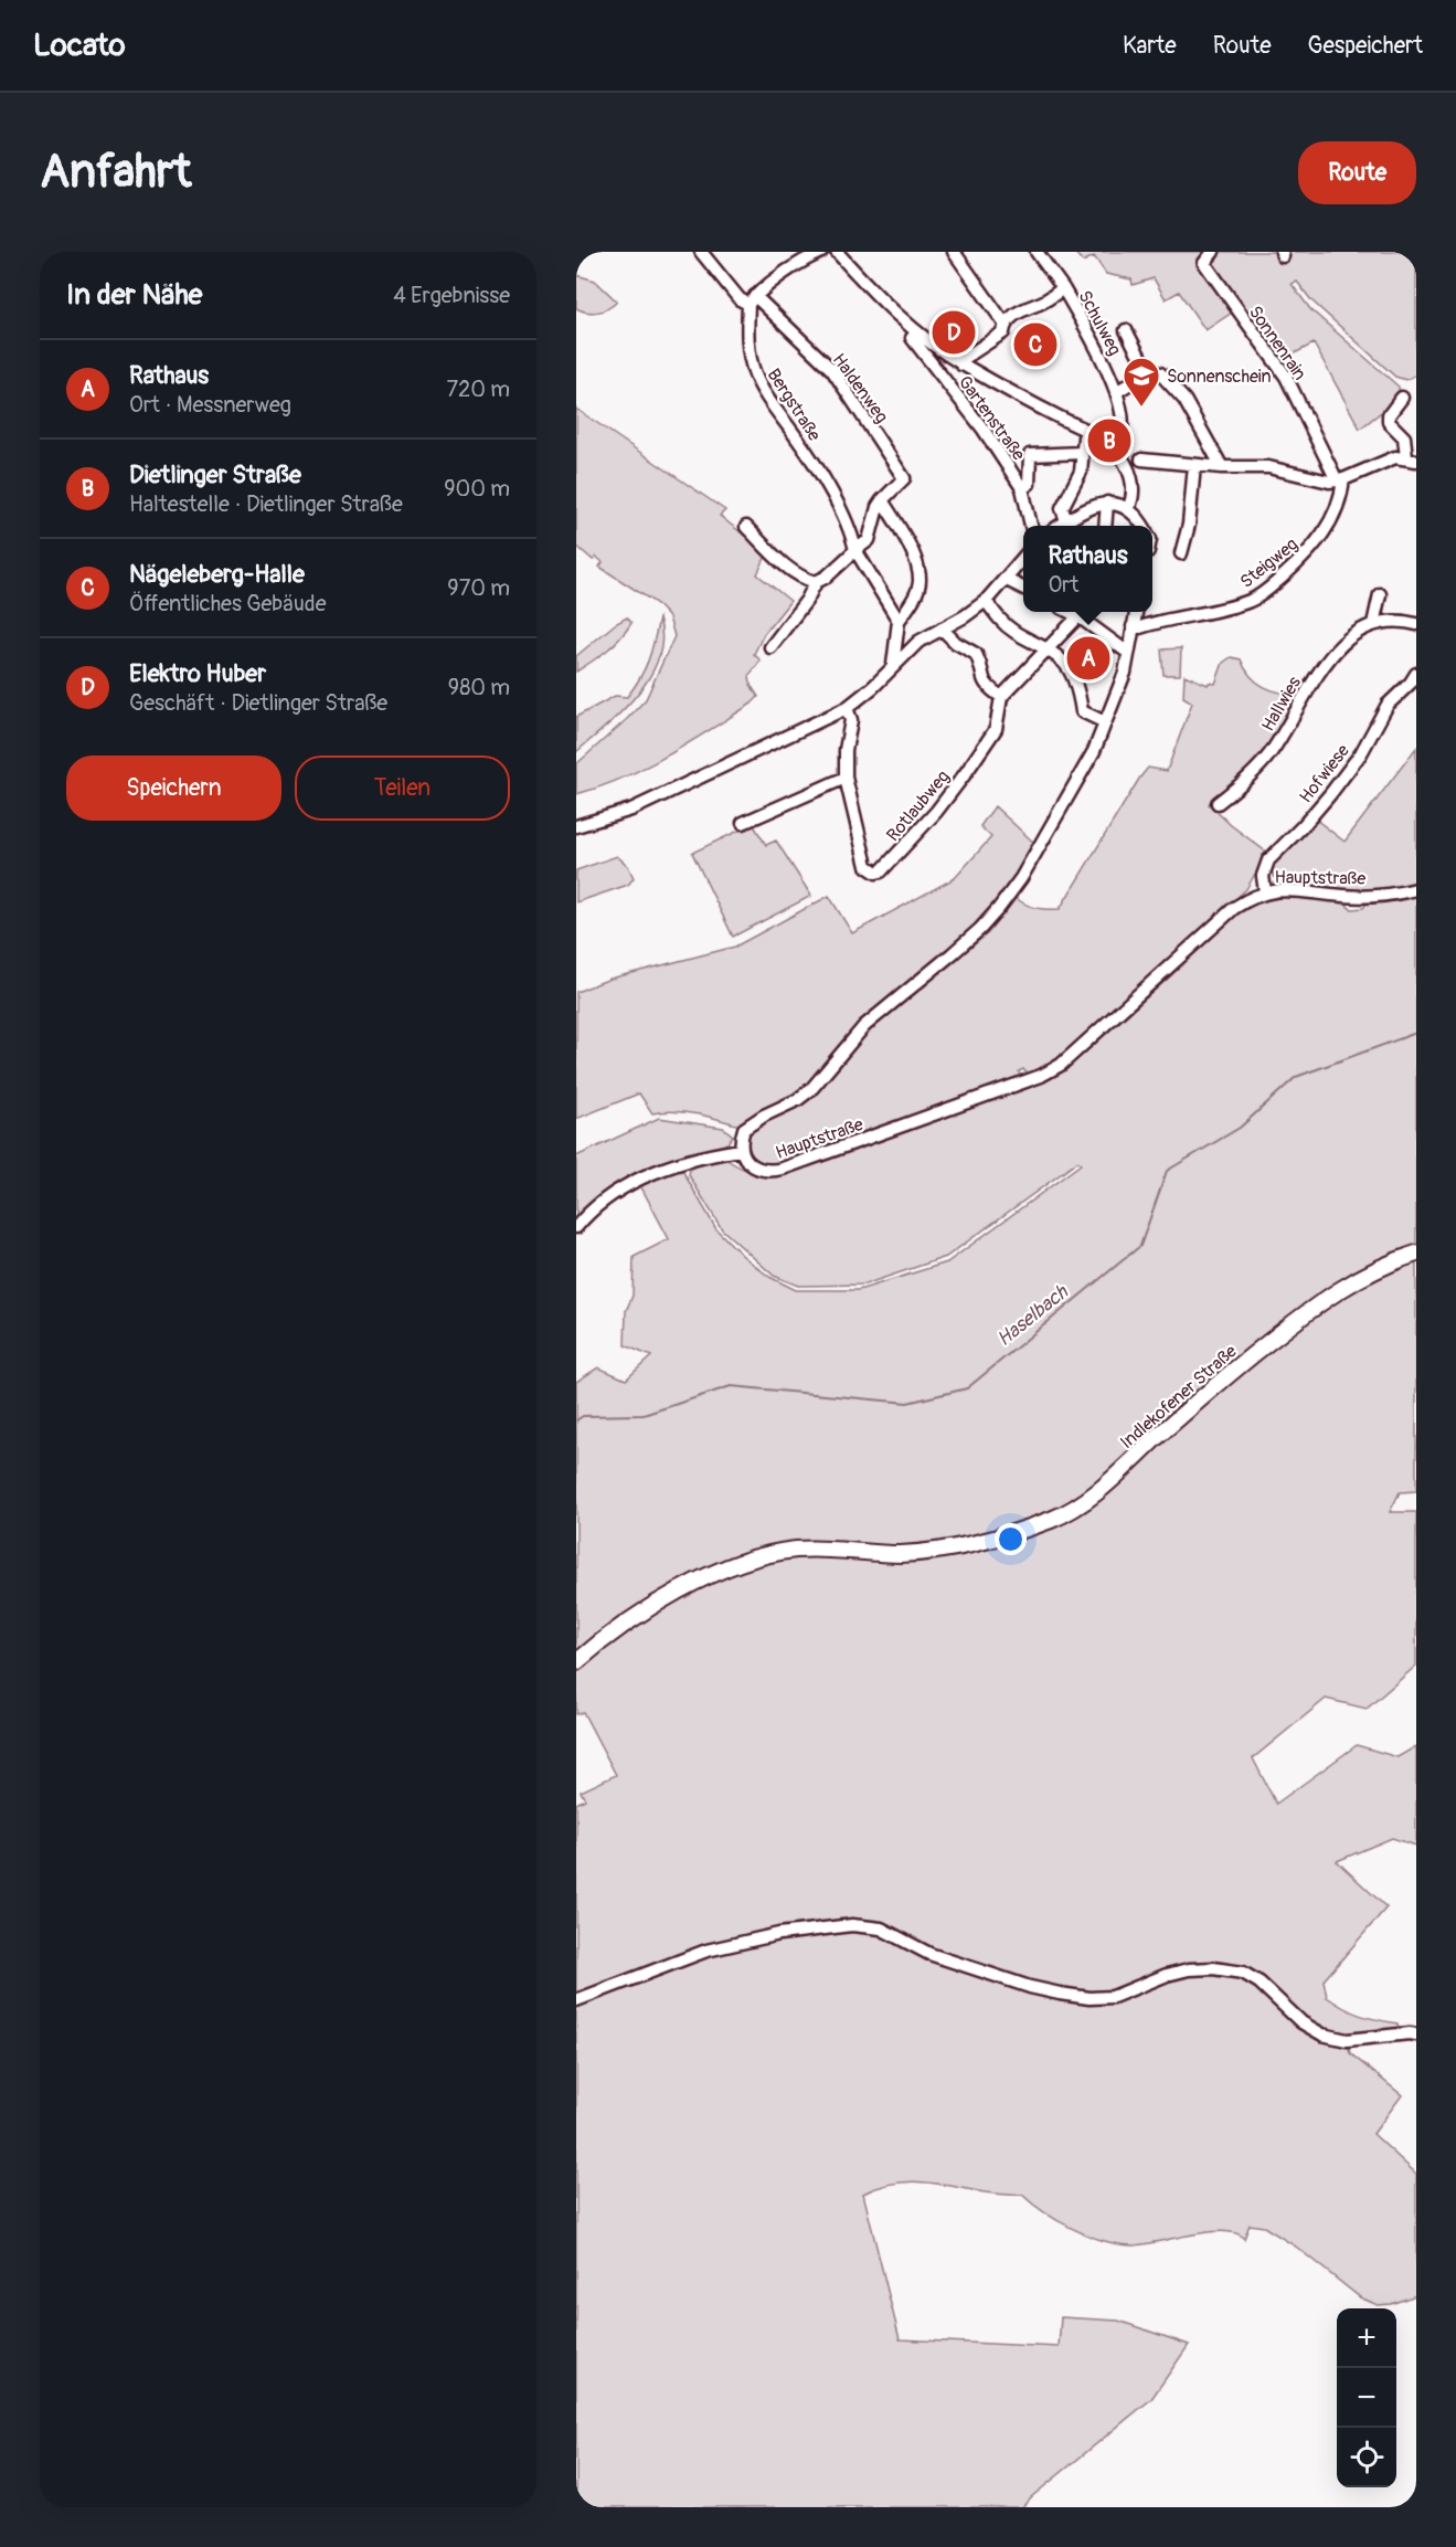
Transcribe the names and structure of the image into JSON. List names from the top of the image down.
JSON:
{
  "streets": {
    "main road": ["Indlekofener Straße"],
    "street": [
      "Schulweg",
      "Sonnenrain",
      "Haldenweg",
      "Bergstraße",
      "Gartenstraße",
      "Steigweg",
      "Hallwies",
      "Hofwiese",
      "Rotlaubweg",
      "Hauptstraße"
    ]
  },
  "crossings": [
    ["Sonnenrain", "Steigweg"],
    ["Haldenweg", "Bergstraße"],
    ["Steigweg", "Hauptstraße"],
    ["Hofwiese", "Hauptstraße"]
  ],
  "water": ["Haselbach"],
  "places": {
    "school or university": ["Sonnenschein"]
  },
  "page": {
    "header": "Locato",
    "nav": ["Karte", "Route", "Gespeichert"],
    "buttons": [
      "Route",
      ["Speichern", "Teilen"]
    ],
    "title": "Anfahrt",
    "heading": ["In der Nähe", "4 Ergebnisse"],
    "pins": [
      "D",
      "C",
      "B",
      "A"
    ],
    "list": [
      {
        "mark": "A",
        "name": "Rathaus",
        "note": "Ort · Messnerweg",
        "value": "720 m"
      },
      {
        "mark": "B",
        "name": "Dietlinger Straße",
        "note": "Haltestelle · Dietlinger Straße",
        "value": "900 m"
      },
      {
        "mark": "C",
        "name": "Nägeleberg-Halle",
        "note": "Öffentliches Gebäude",
        "value": "970 m"
      },
      {
        "mark": "D",
        "name": "Elektro Huber",
        "note": "Geschäft · Dietlinger Straße",
        "value": "980 m"
      }
    ],
    "popup": ["Rathaus", "Ort"],
    "map_buttons": ["+", "−"]
  }
}
